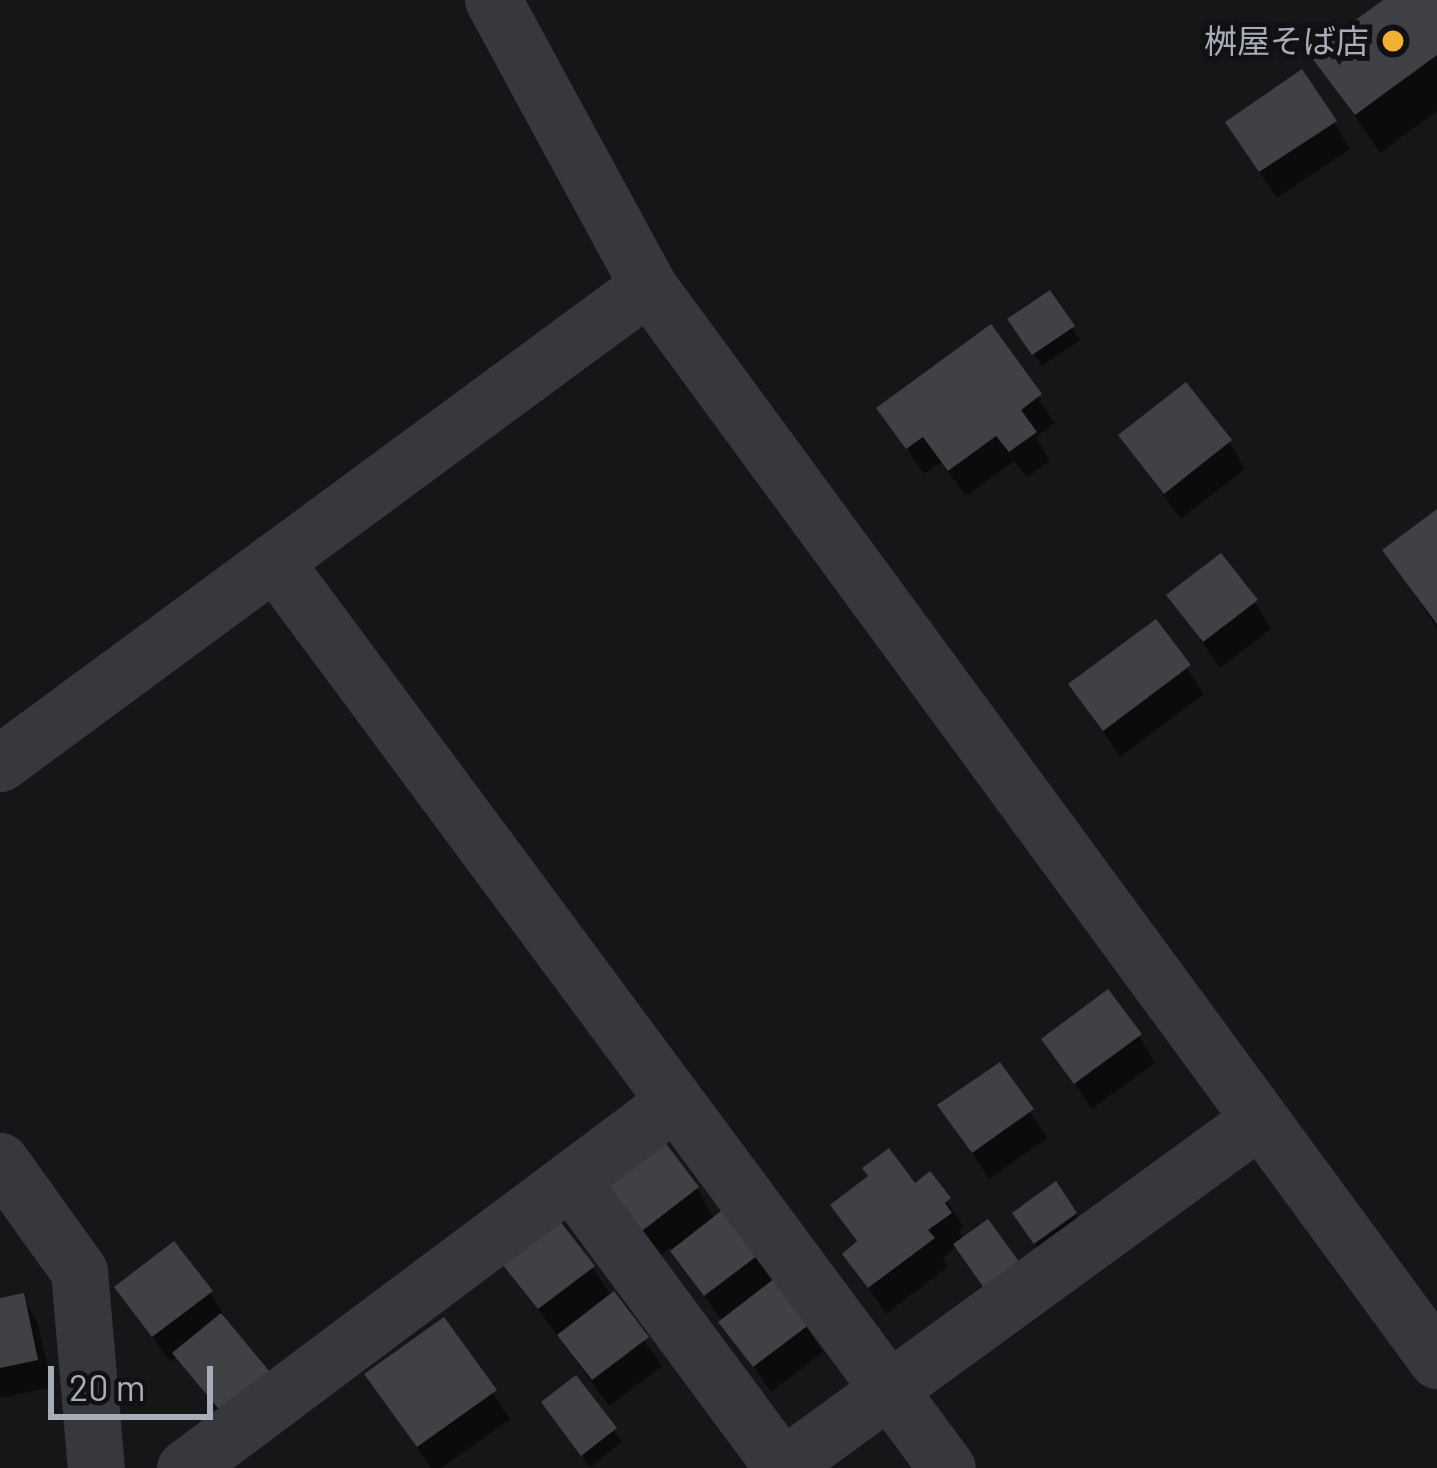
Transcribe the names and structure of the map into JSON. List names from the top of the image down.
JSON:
{
  "places": ["桝屋そば店"],
  "scale_bar": "20 m"
}
